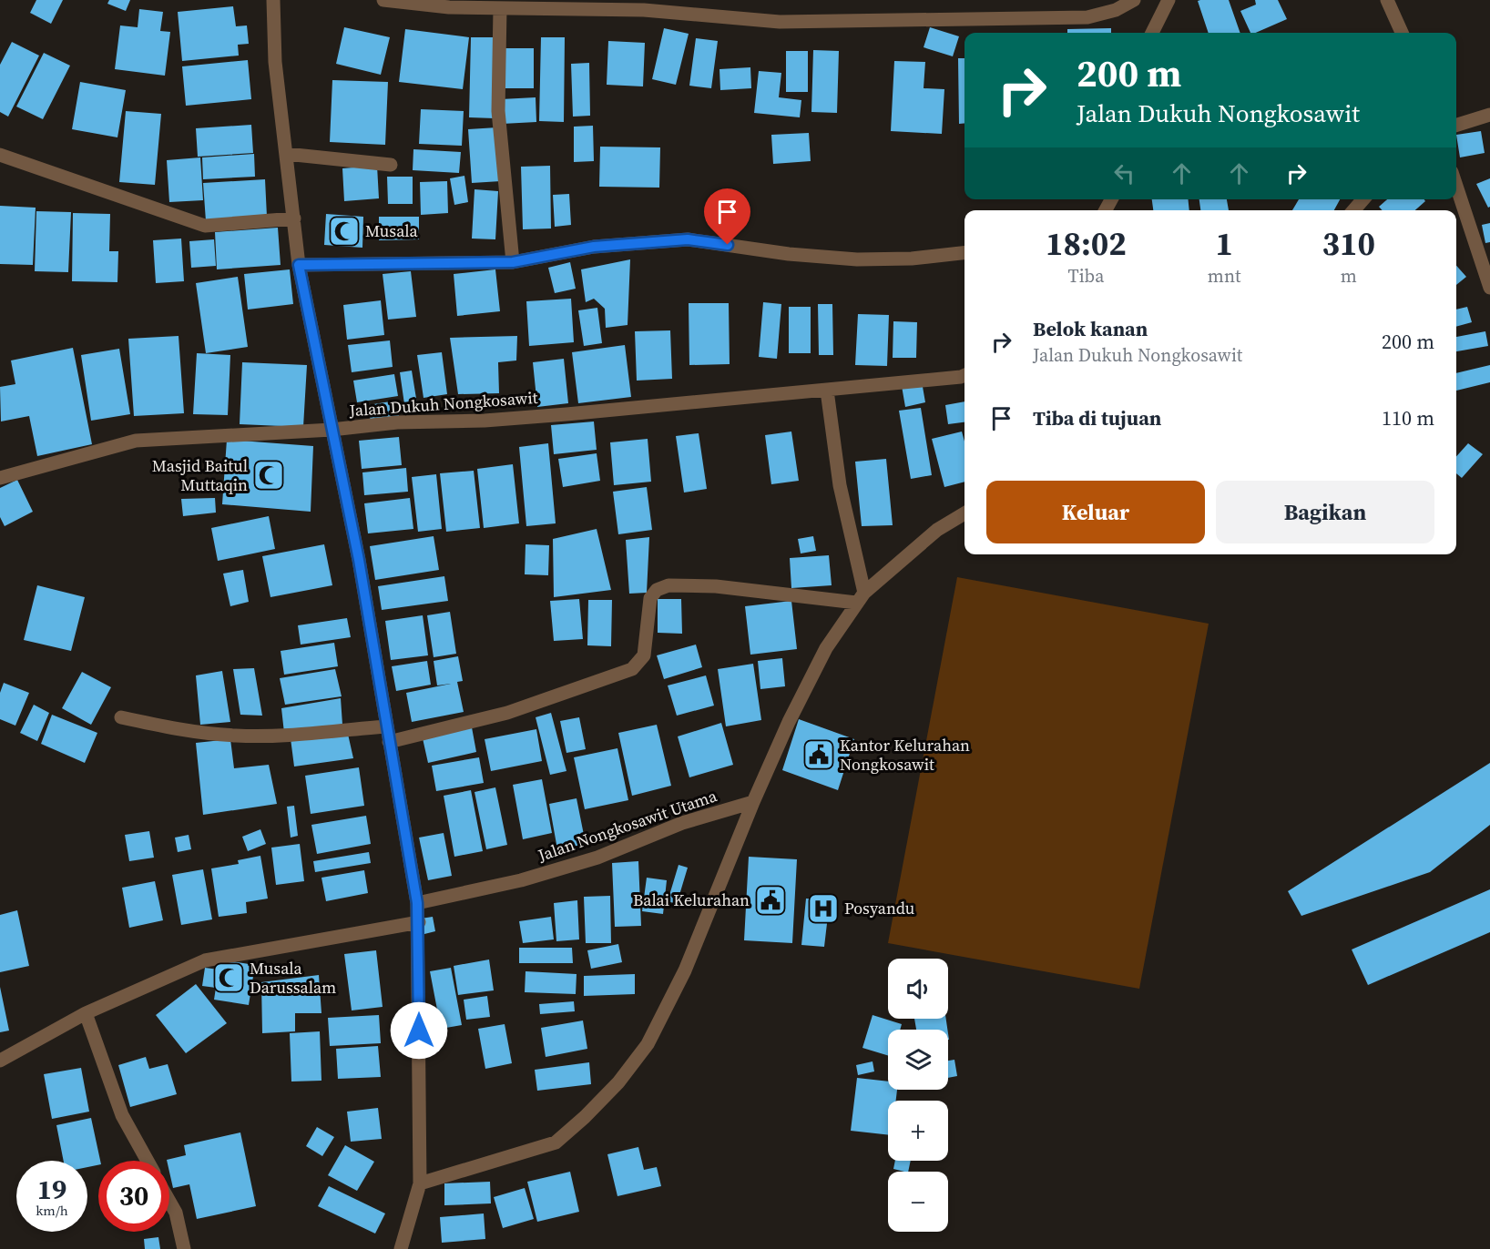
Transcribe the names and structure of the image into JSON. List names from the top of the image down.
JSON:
{
  "streets": {
    "street": ["Jalan Dukuh Nongkosawit", "Jalan Nongkosawit Utama"]
  },
  "places": {
    "mosque": ["Musala", "Masjid Baitul Muttaqin", "Musala Darussalam"],
    "public building": ["Kantor Kelurahan Nongkosawit", "Balai Kelurahan"],
    "hospital": ["Posyandu"]
  },
  "page": {
    "turn": ["200 m", "Jalan Dukuh Nongkosawit"],
    "eta": [
      "18:02",
      "Tiba",
      "1",
      "mnt",
      "310",
      "m"
    ],
    "list": [
      {
        "name": "Belok kanan",
        "note": "Jalan Dukuh Nongkosawit",
        "value": "200 m"
      },
      {
        "name": "Tiba di tujuan",
        "value": "110 m"
      }
    ],
    "buttons": ["Keluar", "Bagikan"],
    "map_buttons": ["+", "−"],
    "speed": "19 km/h",
    "limit": "30"
  }
}
